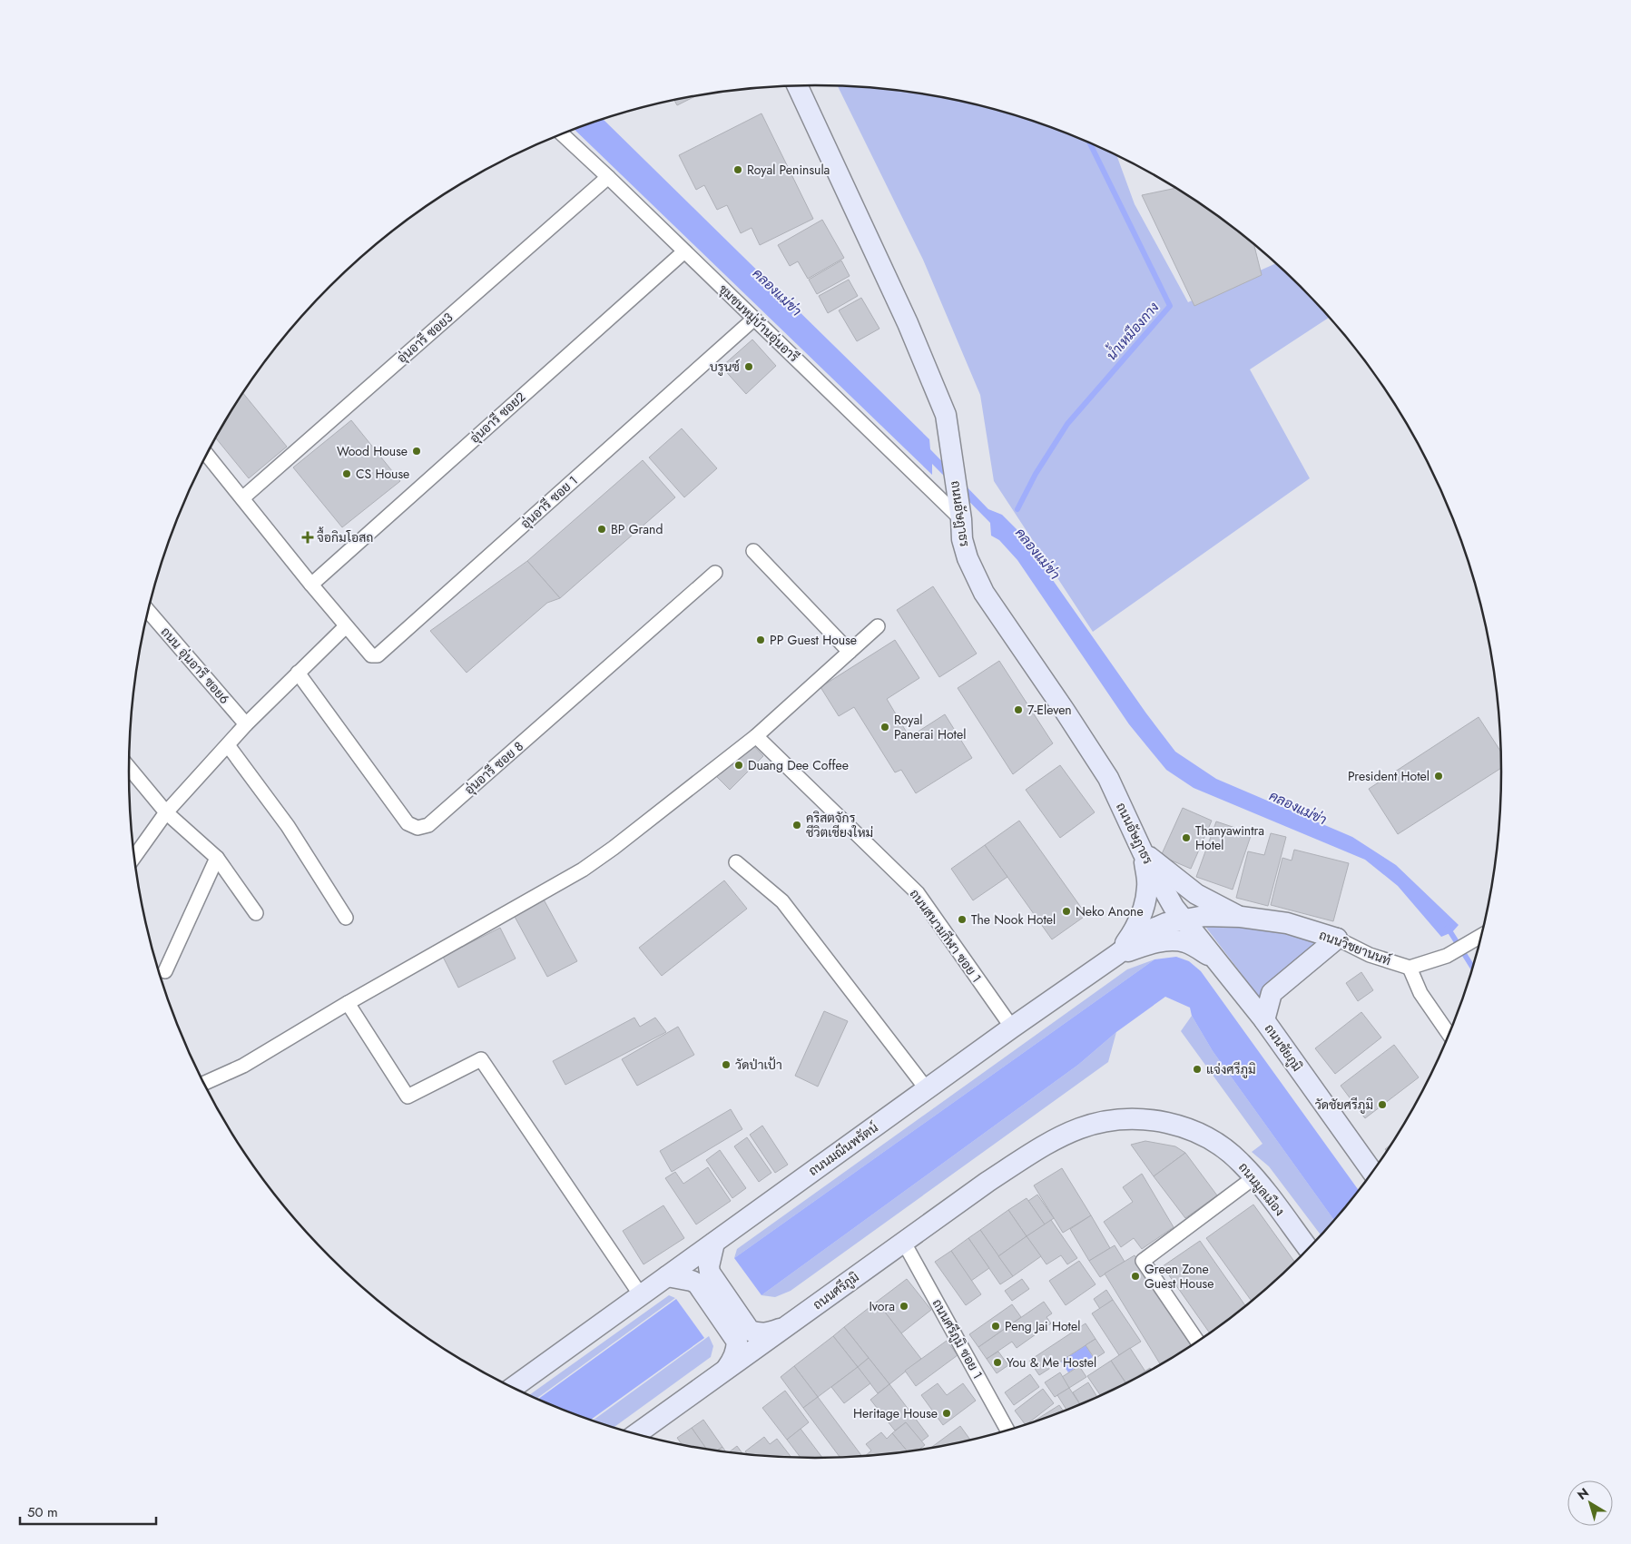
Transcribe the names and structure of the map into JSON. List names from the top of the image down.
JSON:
{
  "streets": {
    "main road": [
      "ถนนอัษฎาธร",
      "ถนนวิชยานนท์",
      "ถนนชัยภูมิ",
      "ถนนมณีนพรัตน์",
      "ถนนมูลเมือง",
      "ถนนศรีภูมิ"
    ],
    "street": [
      "ชุมชนหมู่บ้านอุ่นอารี",
      "อุ่นอารี ซอย3",
      "อุ่นอารี ซอย2",
      "อุ่นอารี ซอย 1",
      "ถนน อุ่นอารี ซอย6",
      "อุ่นอารี ซอย 8",
      "ถนนสนามกีฬา ซอย 1",
      "ถนนศรีภูมิ ซอย 1"
    ]
  },
  "crossings": [
    ["ชุมชนหมู่บ้านอุ่นอารี", "อุ่นอารี ซอย3"],
    ["ชุมชนหมู่บ้านอุ่นอารี", "อุ่นอารี ซอย2"],
    ["ชุมชนหมู่บ้านอุ่นอารี", "อุ่นอารี ซอย 1"],
    ["ชุมชนหมู่บ้านอุ่นอารี", "ถนนอัษฎาธร"],
    ["ถนนอัษฎาธร", "ถนนวิชยานนท์"],
    ["ถนนอัษฎาธร", "ถนนชัยภูมิ"],
    ["ถนนอัษฎาธร", "ถนนมณีนพรัตน์"],
    ["ถนนสนามกีฬา ซอย 1", "ถนนมณีนพรัตน์"],
    ["ถนนวิชยานนท์", "ถนนชัยภูมิ"],
    ["ถนนวิชยานนท์", "ถนนมณีนพรัตน์"],
    ["ถนนชัยภูมิ", "ถนนมณีนพรัตน์"],
    ["ถนนมูลเมือง", "ถนนศรีภูมิ"],
    ["ถนนศรีภูมิ", "ถนนศรีภูมิ ซอย 1"]
  ],
  "water": ["คลองแม่ข่า", "น้ำเหมืองกาง"],
  "places": {
    "other": [
      "Royal Peninsula",
      "บรูนซ์",
      "Wood House",
      "CS House",
      "BP Grand",
      "PP Guest House",
      "7-Eleven",
      "Royal Panerai Hotel",
      "Duang Dee Coffee",
      "President Hotel",
      "คริสตจักร ชีวิตเชียงใหม่",
      "Thanyawintra Hotel",
      "Neko Anone",
      "The Nook Hotel",
      "วัดป่าเป้า",
      "แจ่งศรีภูมิ",
      "วัดชัยศรีภูมิ",
      "Green Zone Guest House",
      "Ivora",
      "Peng Jai Hotel",
      "You & Me Hostel",
      "Heritage House"
    ],
    "health": ["จื้อกิมโอสถ"]
  },
  "scale_bar": "50 m",
  "north": "top left"
}
